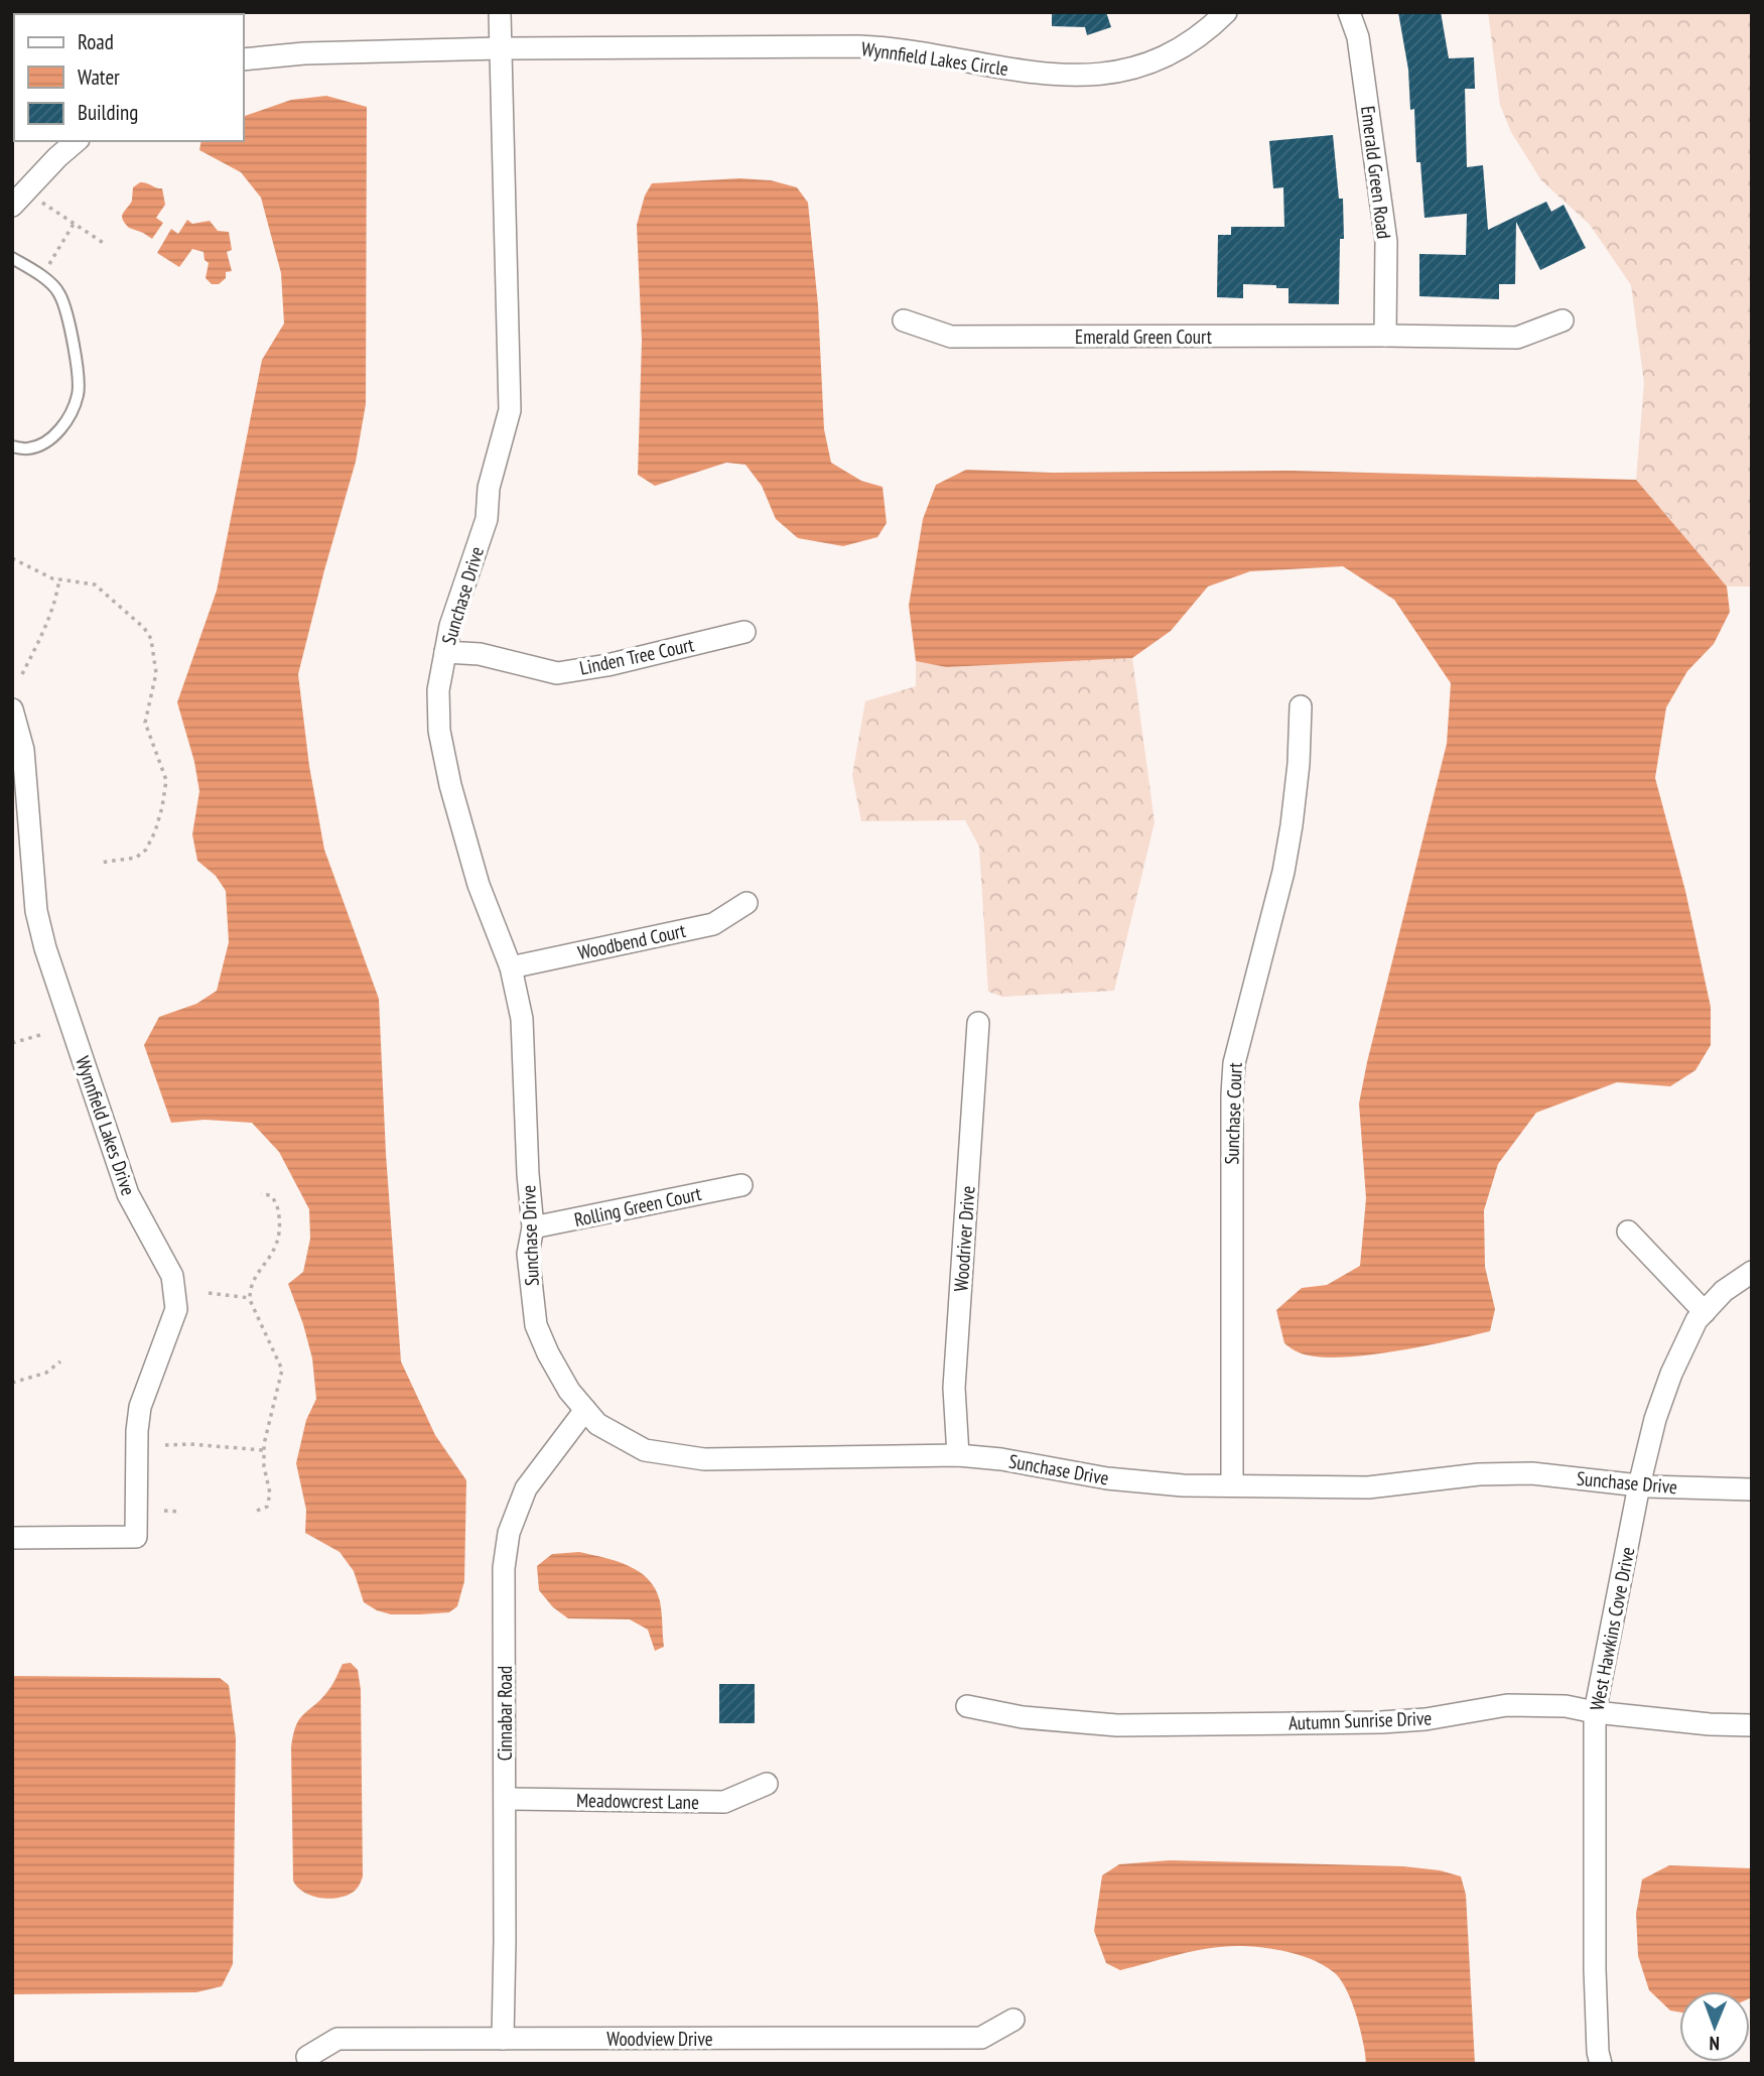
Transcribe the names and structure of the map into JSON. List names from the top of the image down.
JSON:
{
  "streets": {
    "street": [
      "Wynnfield Lakes Circle",
      "Emerald Green Road",
      "Emerald Green Court",
      "Sunchase Drive",
      "Linden Tree Court",
      "Woodbend Court",
      "Sunchase Court",
      "Wynnfield Lakes Drive",
      "Rolling Green Court",
      "Woodriver Drive",
      "West Hawkins Cove Drive",
      "Cinnabar Road",
      "Autumn Sunrise Drive",
      "Meadowcrest Lane",
      "Woodview Drive"
    ]
  },
  "crossings": [
    ["Wynnfield Lakes Circle", "Sunchase Drive"],
    ["Emerald Green Road", "Emerald Green Court"],
    ["Sunchase Drive", "Linden Tree Court"],
    ["Sunchase Drive", "Woodbend Court"],
    ["Sunchase Drive", "Sunchase Court"],
    ["Sunchase Drive", "Rolling Green Court"],
    ["Sunchase Drive", "Woodriver Drive"],
    ["Sunchase Drive", "West Hawkins Cove Drive"],
    ["Sunchase Drive", "Cinnabar Road"],
    ["West Hawkins Cove Drive", "Autumn Sunrise Drive"],
    ["Cinnabar Road", "Meadowcrest Lane"],
    ["Cinnabar Road", "Woodview Drive"]
  ],
  "legend": ["Road", "Water", "Building"],
  "north": "bottom"
}
